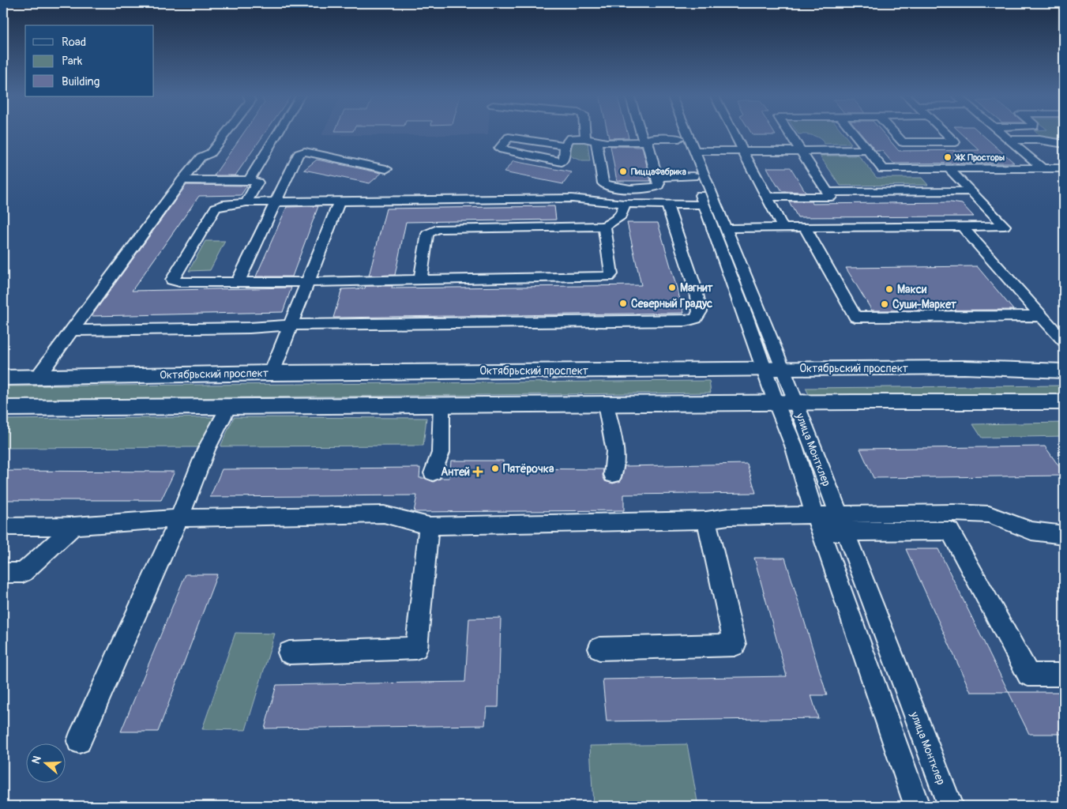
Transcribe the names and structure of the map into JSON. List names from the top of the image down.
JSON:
{
  "streets": {
    "main road": ["Октябрьский проспект"],
    "street": ["улица Монтклер"]
  },
  "crossings": [
    ["Октябрьский проспект", "улица Монтклер"]
  ],
  "places": {
    "other": [
      "ЖК Просторы",
      "ПиццаФабрика",
      "Магнит",
      "Макси",
      "Северный Градус",
      "Суши-Маркет",
      "Пятёрочка"
    ],
    "health": ["Антей"]
  },
  "legend": ["Road", "Park", "Building"],
  "north": "left"
}
